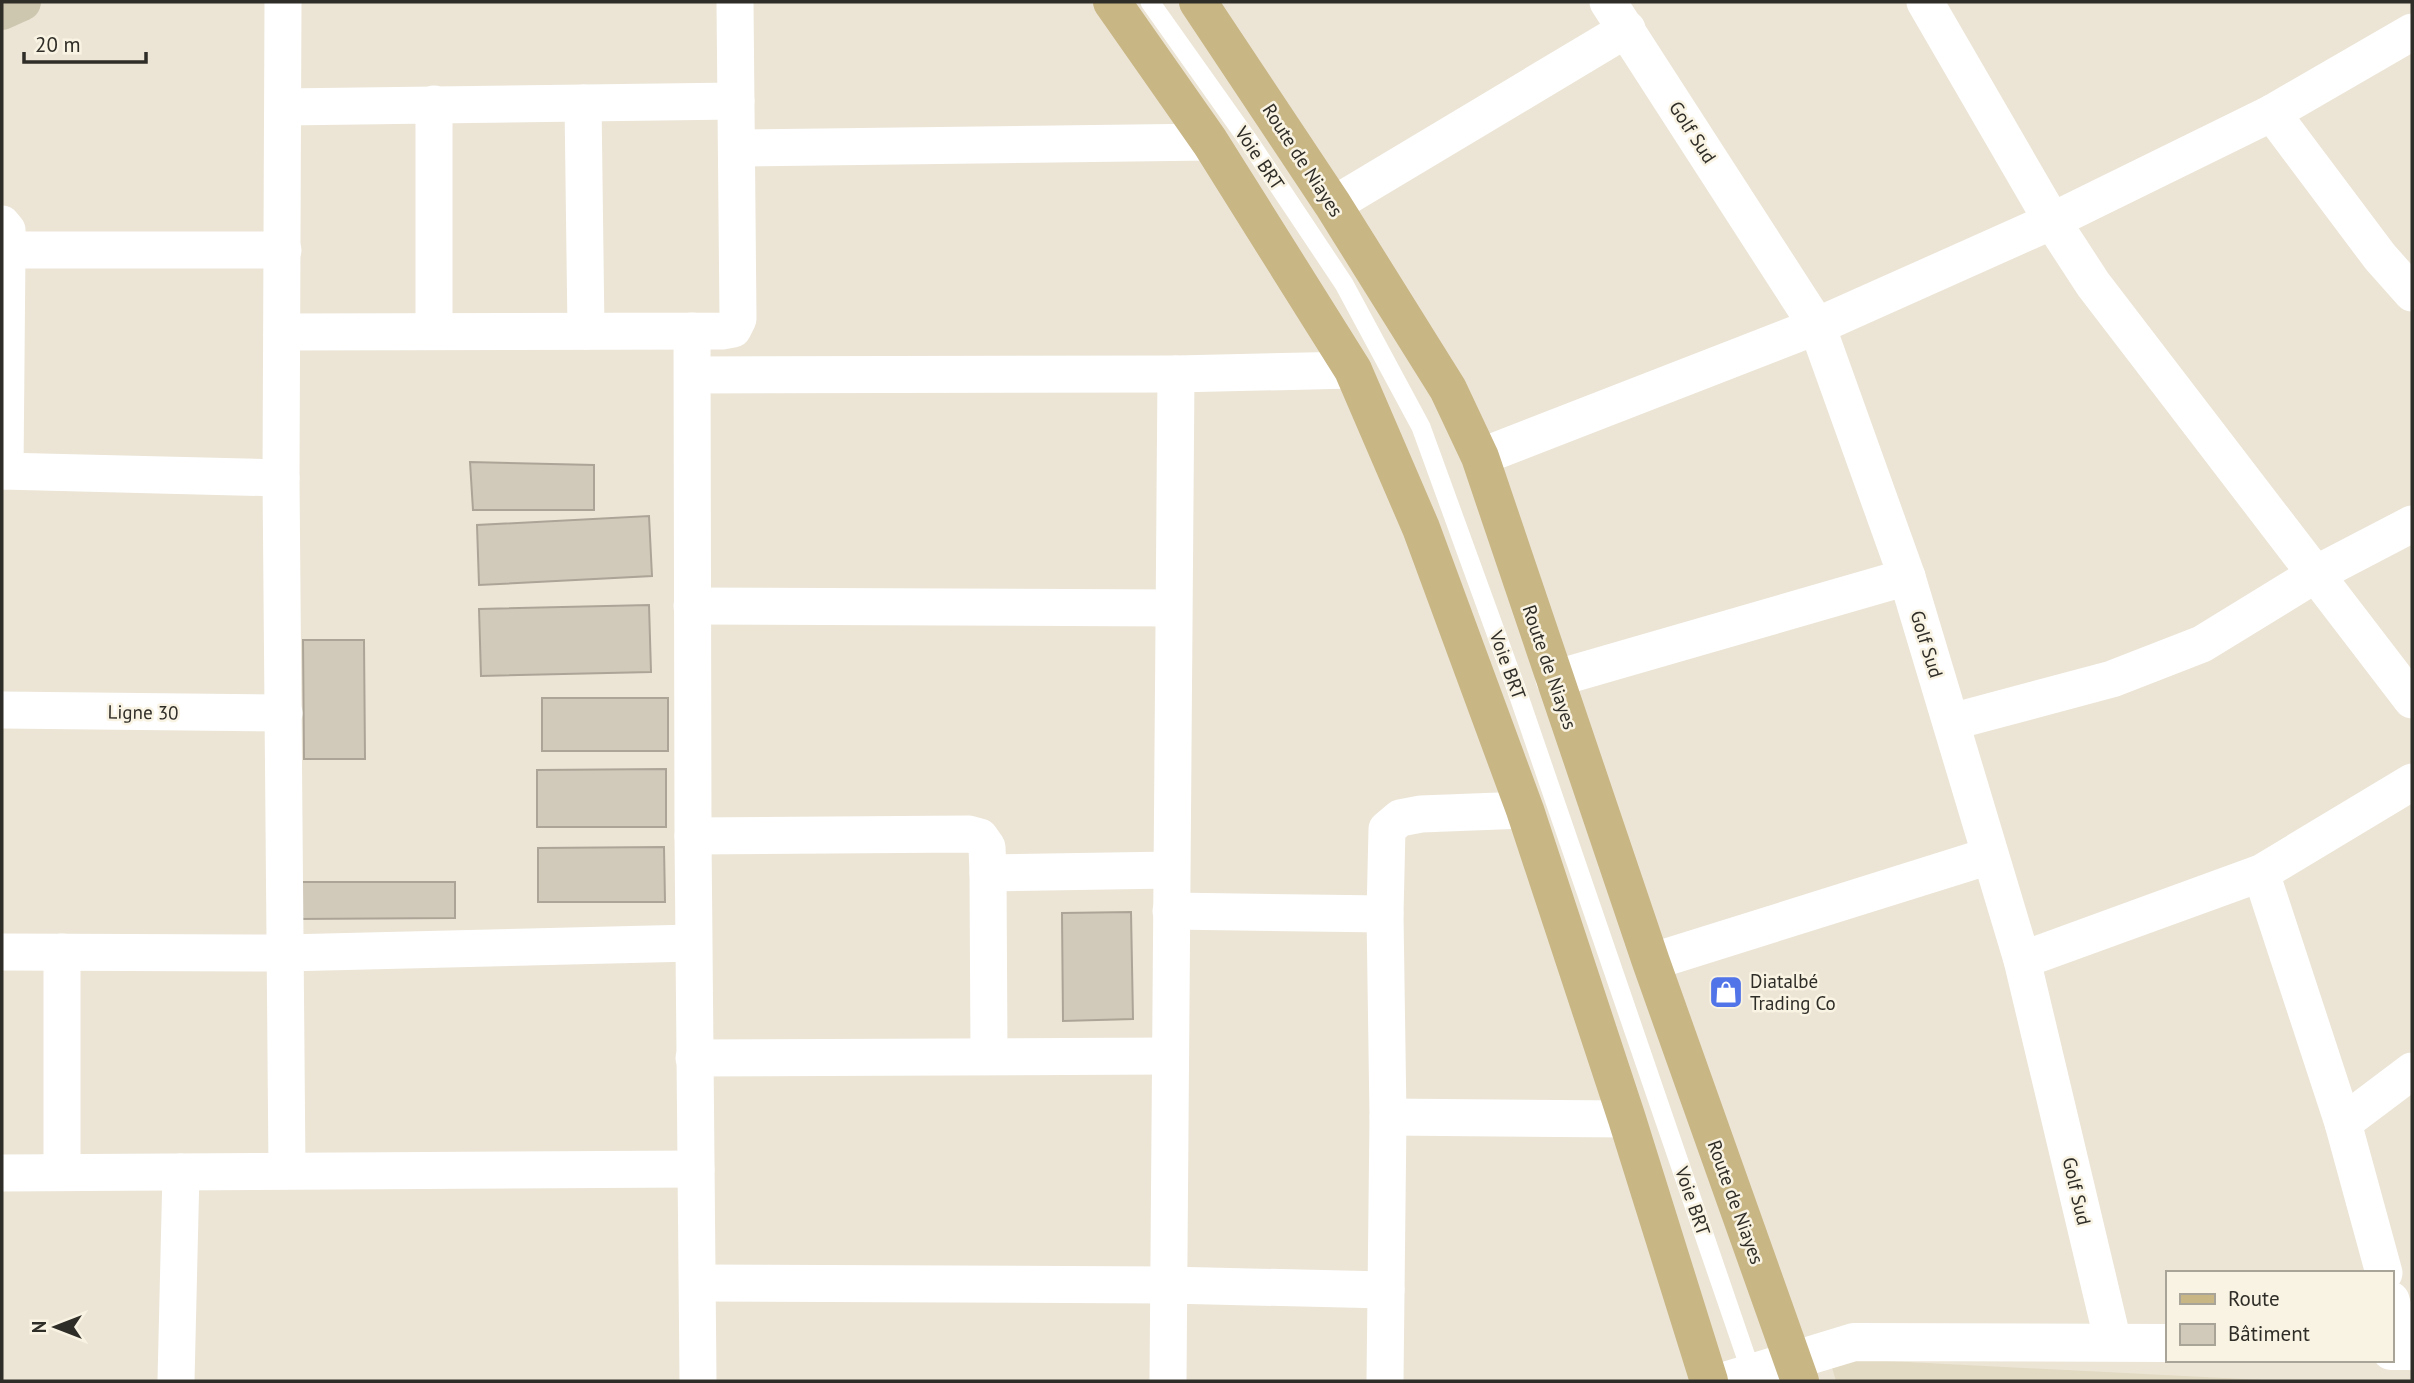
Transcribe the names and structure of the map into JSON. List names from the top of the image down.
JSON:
{
  "streets": {
    "main road": ["Route de Niayes"],
    "street": ["Golf Sud", "Ligne 30"],
    "lane": ["Voie BRT"]
  },
  "places": {
    "shop": ["Diatalbé Trading Co"]
  },
  "legend": ["Route", "Bâtiment"],
  "scale_bar": "20 m",
  "north": "left"
}
